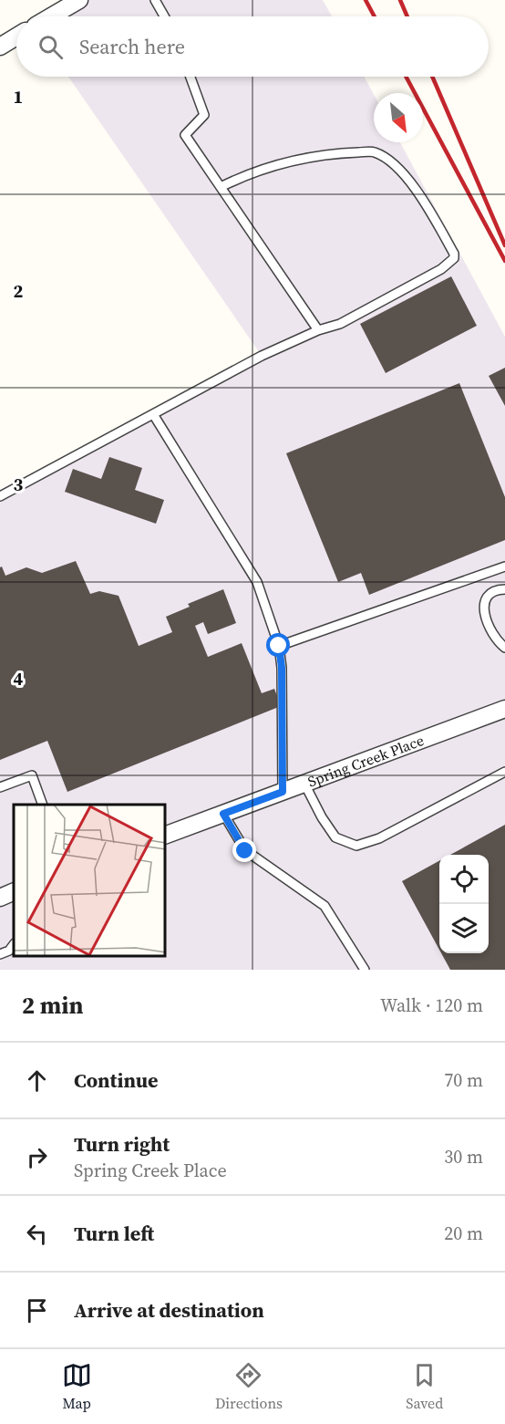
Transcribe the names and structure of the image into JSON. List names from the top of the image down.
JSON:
{
  "streets": {
    "street": ["Spring Creek Place"]
  },
  "north": "bottom right",
  "page": {
    "search": "Search here",
    "heading": ["2 min", "Walk · 120 m"],
    "list": [
      ["Continue", "70 m"],
      ["Turn right", "Spring Creek Place", "30 m"],
      ["Turn left", "20 m"],
      "Arrive at destination"
    ],
    "nav": ["Map", "Directions", "Saved"]
  },
  "grid": {
    "rows": [
      "1",
      "2",
      "3",
      "4"
    ]
  }
}
